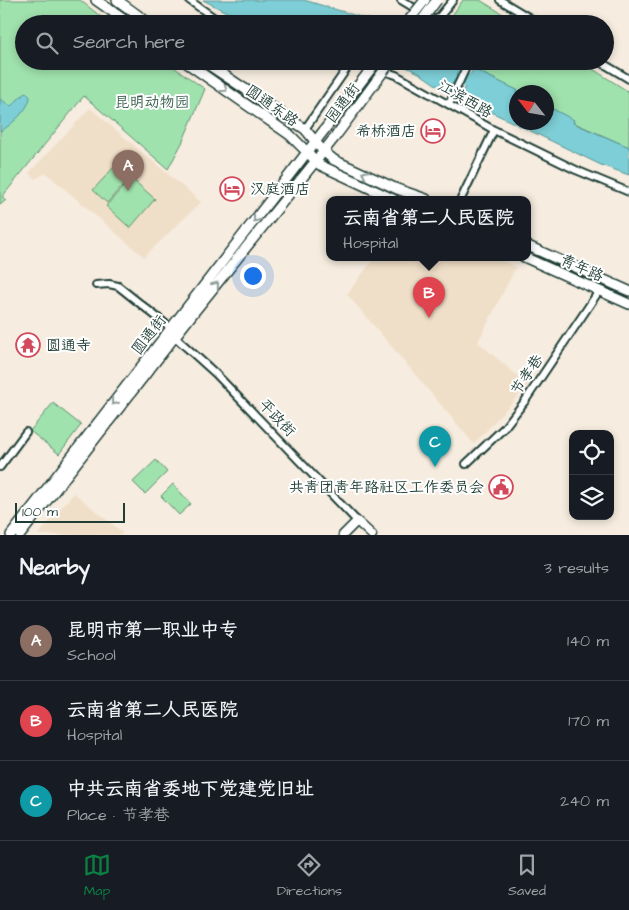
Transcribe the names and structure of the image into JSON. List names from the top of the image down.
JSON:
{
  "streets": {
    "main road": [
      "园通街",
      "圆通东路",
      "青年路",
      "圆通街"
    ],
    "street": ["江滨西路", "节孝巷", "平政街"]
  },
  "crossings": [
    ["园通街", "圆通东路"],
    ["园通街", "圆通街"],
    ["圆通东路", "圆通街"],
    ["青年路", "节孝巷"],
    ["圆通街", "平政街"]
  ],
  "parks": ["昆明动物园"],
  "places": {
    "hotel": ["希桥酒店", "汉庭酒店"],
    "temple": ["圆通寺"],
    "public building": ["共青团青年路社区工作委员会"]
  },
  "scale_bar": "100 m",
  "north": "top left",
  "page": {
    "search": "Search here",
    "pins": ["A", "B", "C"],
    "popup": ["云南省第二人民医院", "Hospital"],
    "scale": "100 m",
    "heading": ["Nearby", "3 results"],
    "list": [
      {
        "mark": "A",
        "name": "昆明市第一职业中专",
        "note": "School",
        "value": "140 m"
      },
      {
        "mark": "B",
        "name": "云南省第二人民医院",
        "note": "Hospital",
        "value": "170 m"
      },
      {
        "mark": "C",
        "name": "中共云南省委地下党建党旧址",
        "note": "Place · 节孝巷",
        "value": "240 m"
      }
    ],
    "nav": ["Map", "Directions", "Saved"]
  }
}
